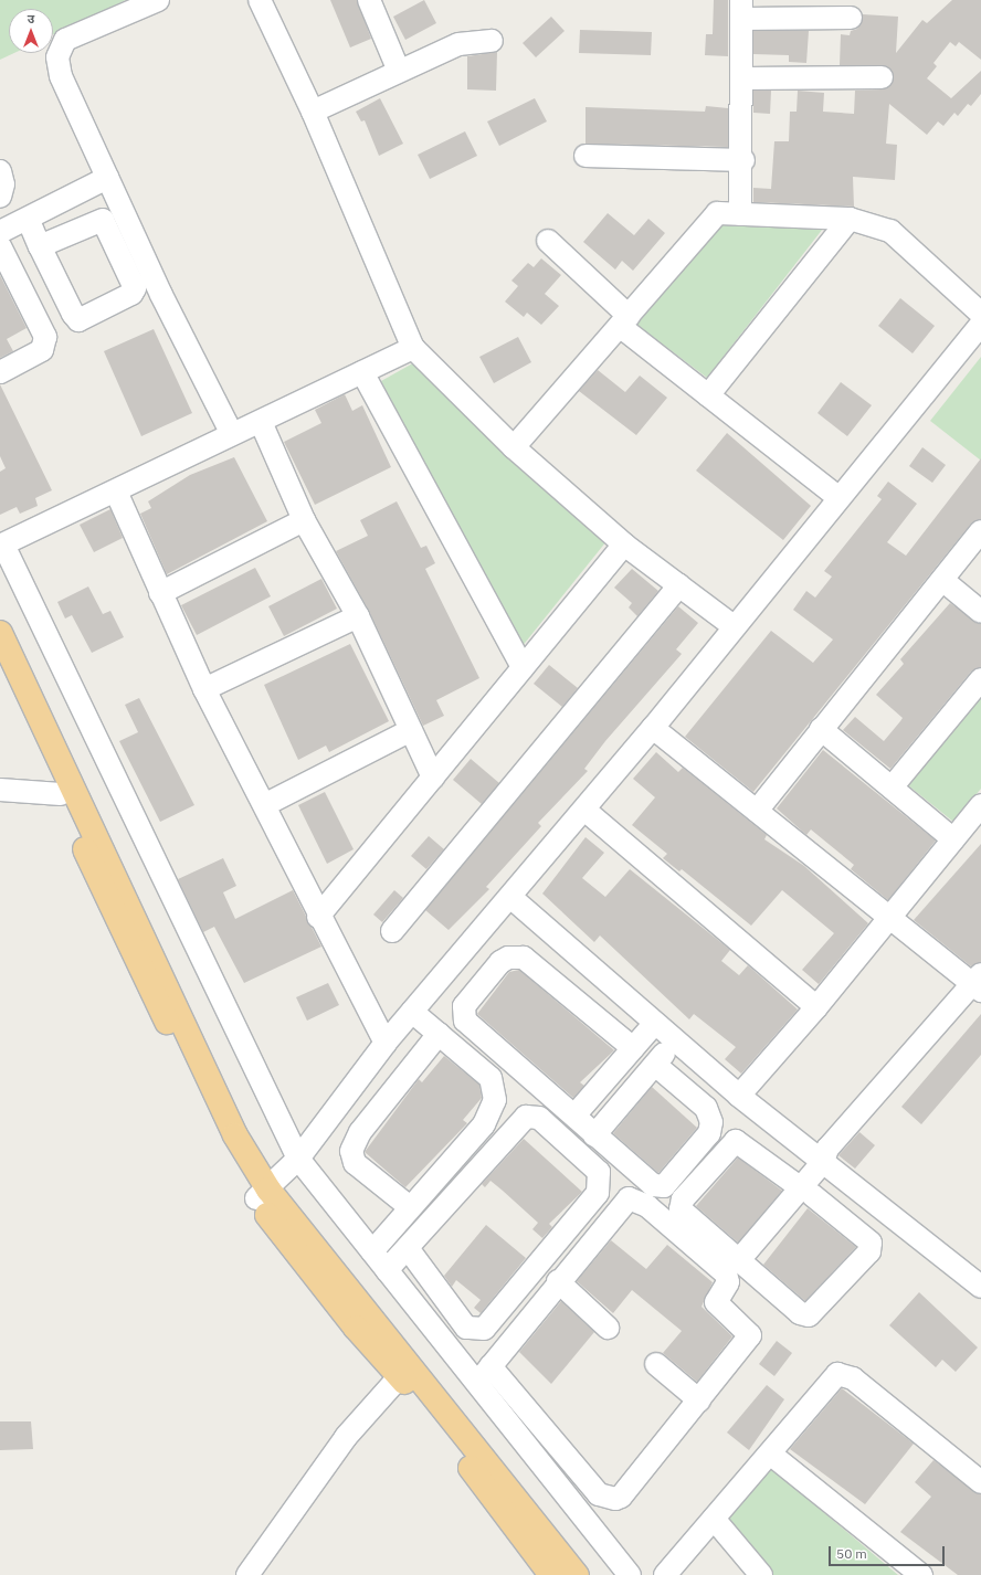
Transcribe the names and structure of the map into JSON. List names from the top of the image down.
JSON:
{
  "scale_bar": "50 m",
  "north": "top"
}
